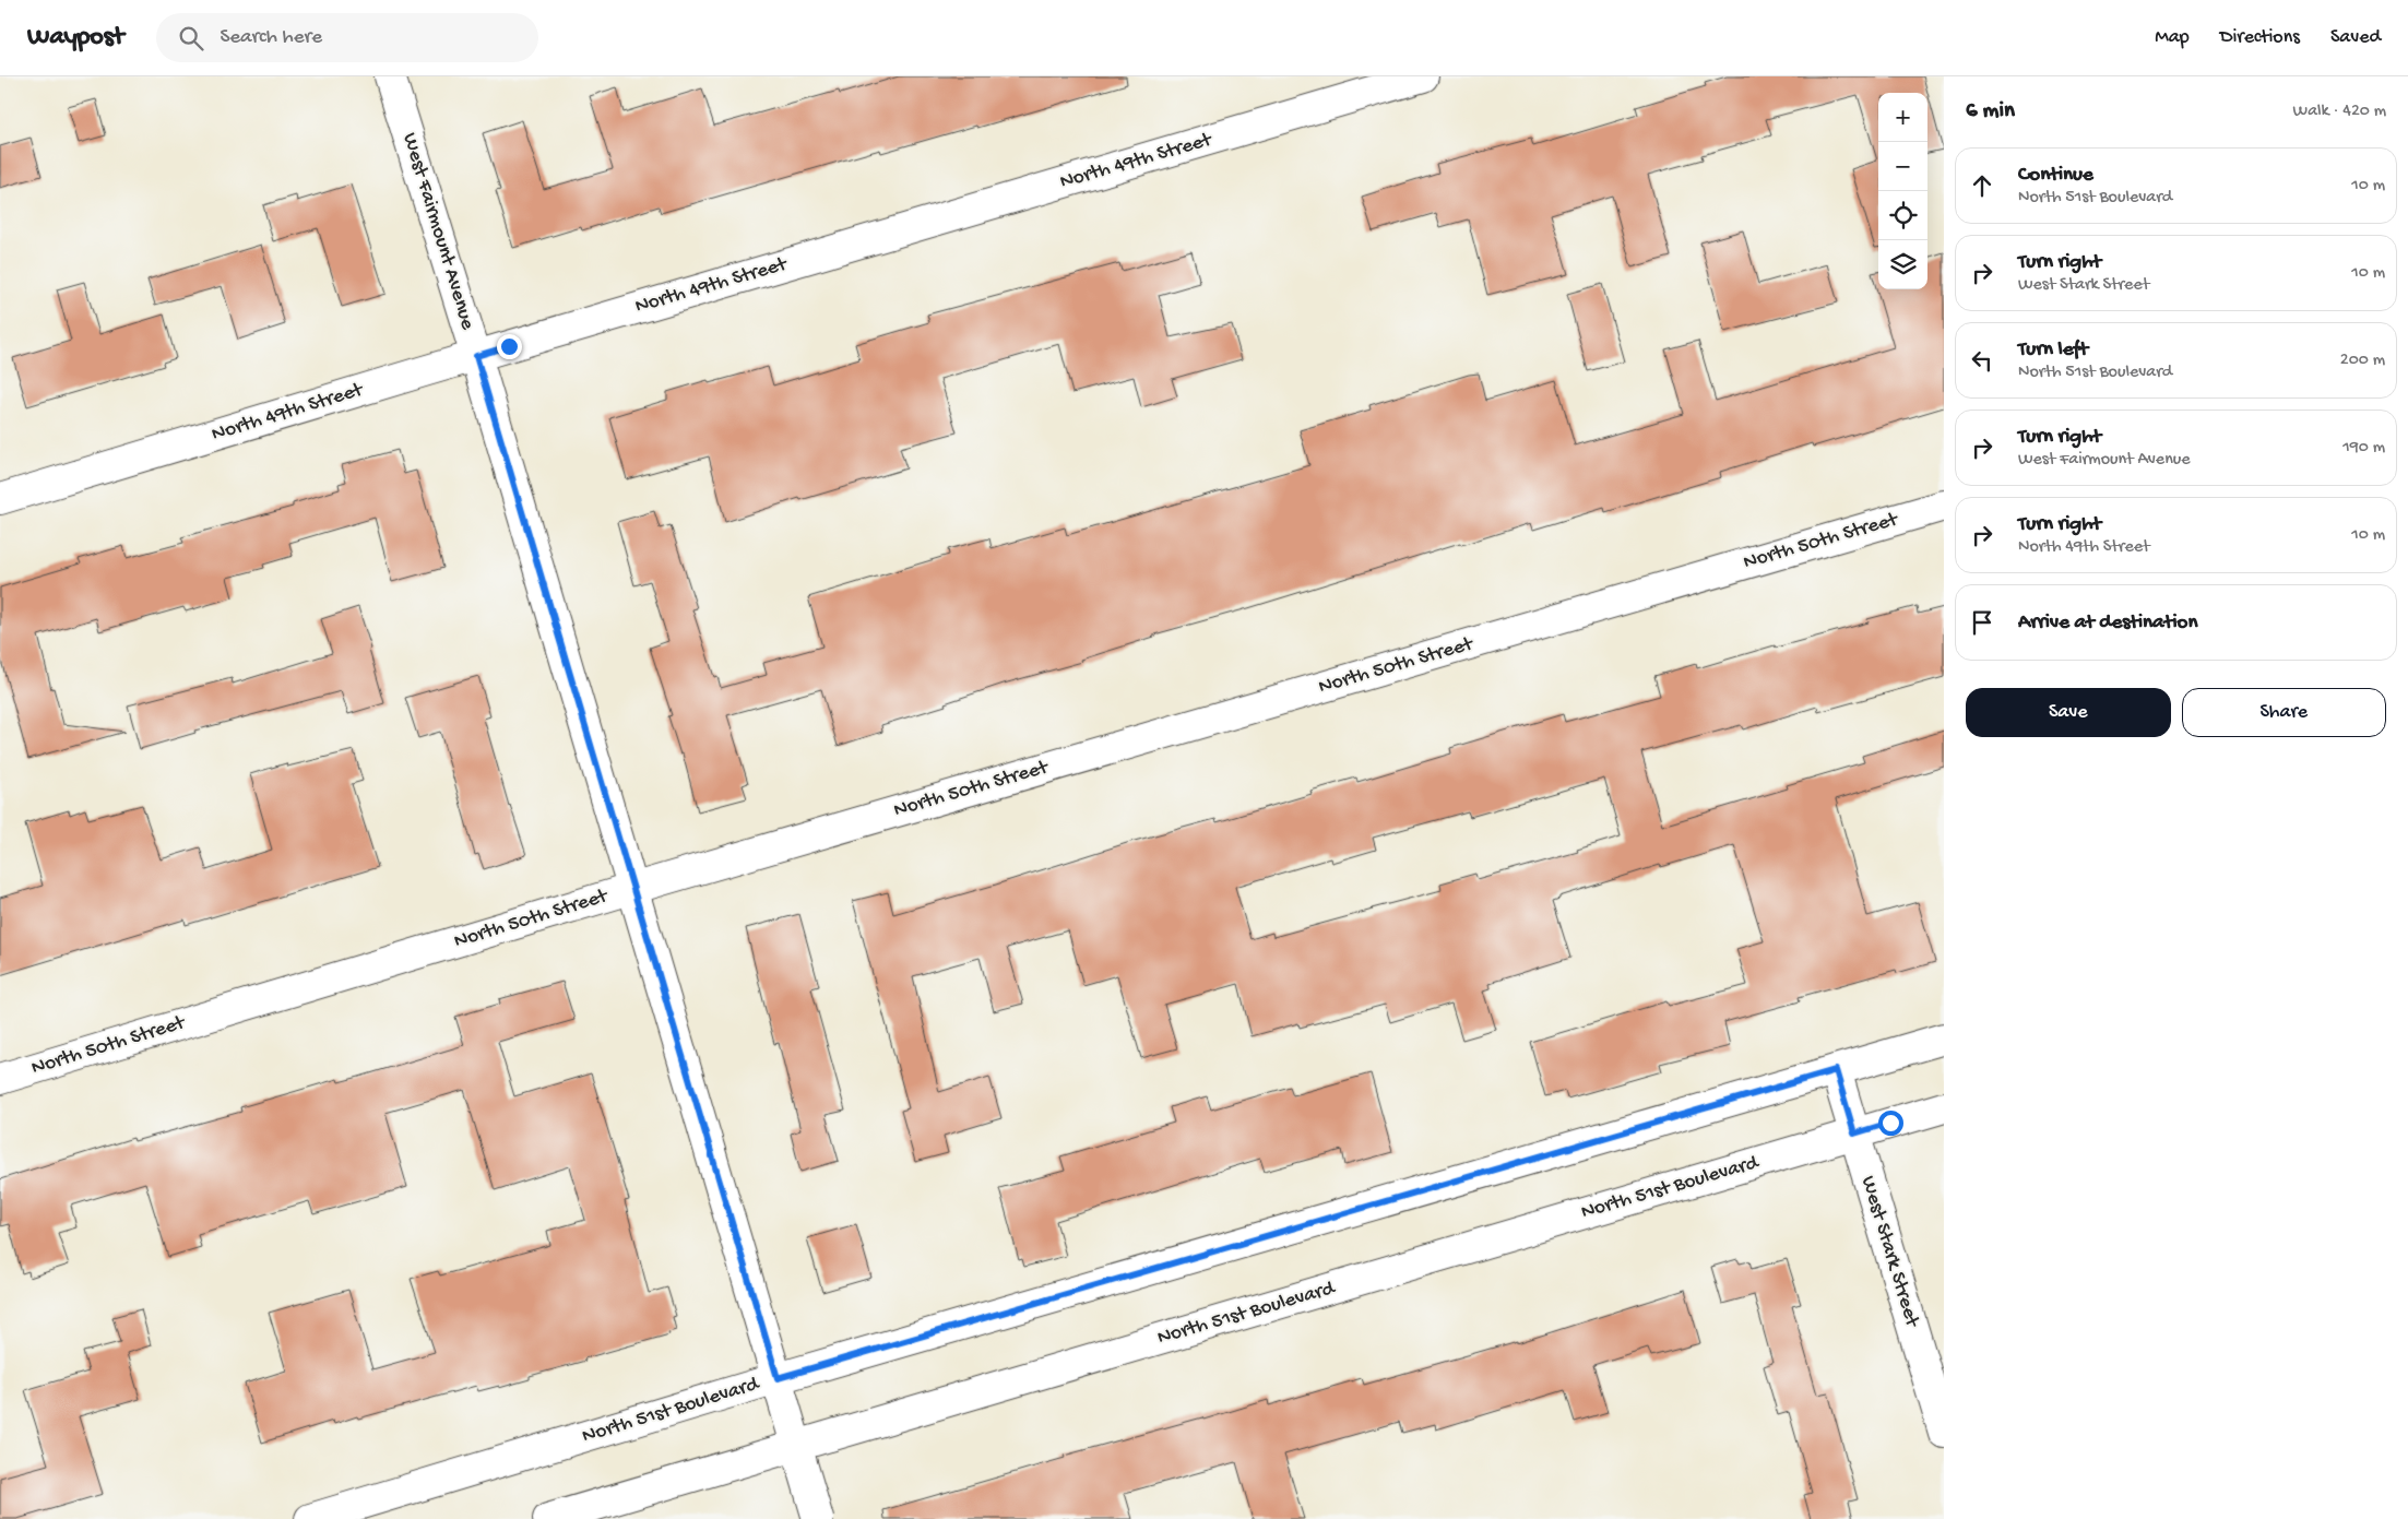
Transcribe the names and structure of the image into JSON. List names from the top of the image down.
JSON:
{
  "streets": {
    "street": [
      "North 49th Street",
      "West Fairmount Avenue",
      "North 50th Street",
      "North 51st Boulevard",
      "West Stark Street"
    ]
  },
  "crossings": [
    ["North 49th Street", "West Fairmount Avenue"],
    ["West Fairmount Avenue", "North 50th Street"],
    ["West Fairmount Avenue", "North 51st Boulevard"],
    ["North 51st Boulevard", "West Stark Street"]
  ],
  "page": {
    "header": "Waypost",
    "search": "Search here",
    "nav": ["Map", "Directions", "Saved"],
    "heading": ["6 min", "Walk · 420 m"],
    "map_buttons": ["+", "−"],
    "list": [
      ["Continue", "North 51st Boulevard", "10 m"],
      ["Turn right", "West Stark Street", "10 m"],
      ["Turn left", "North 51st Boulevard", "200 m"],
      ["Turn right", "West Fairmount Avenue", "190 m"],
      ["Turn right", "North 49th Street", "10 m"],
      "Arrive at destination"
    ],
    "buttons": ["Save", "Share"]
  }
}
